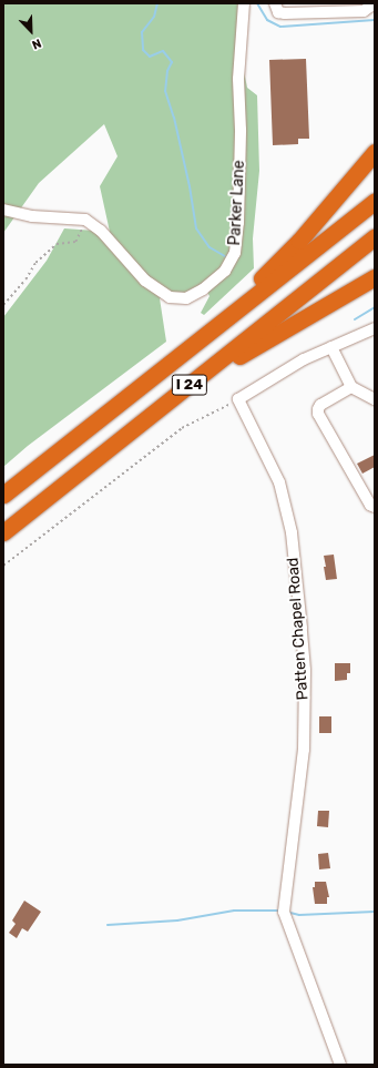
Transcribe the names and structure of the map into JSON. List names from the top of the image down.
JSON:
{
  "streets": {
    "highway": ["I 24"],
    "street": ["Parker Lane", "Patten Chapel Road"]
  },
  "north": "bottom right"
}
